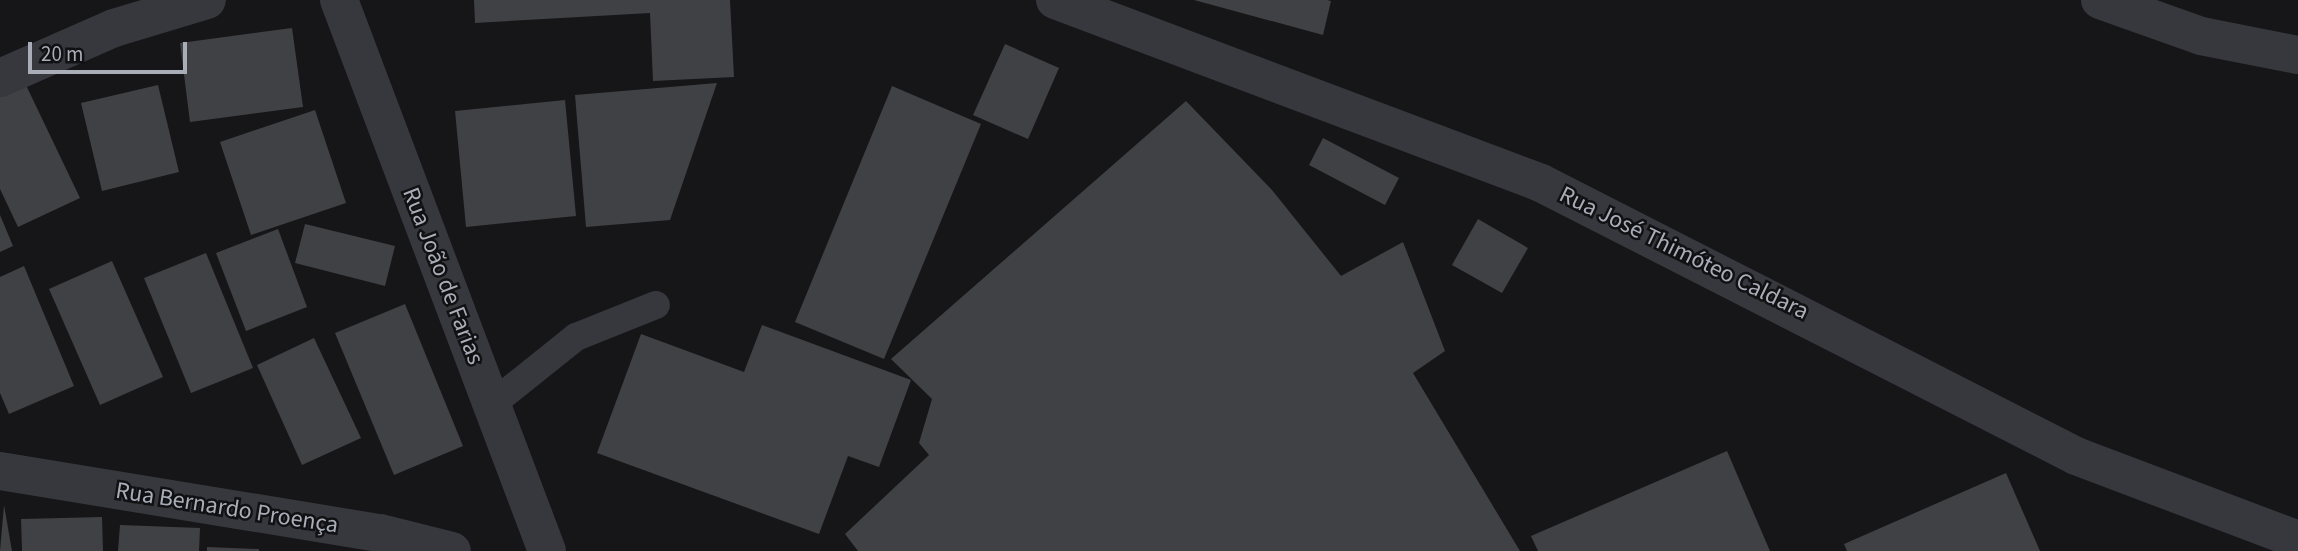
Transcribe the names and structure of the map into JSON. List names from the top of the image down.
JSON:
{
  "streets": {
    "street": ["Rua José Thimóteo Caldara", "Rua João de Farias", "Rua Bernardo Proença"]
  },
  "scale_bar": "20 m"
}
